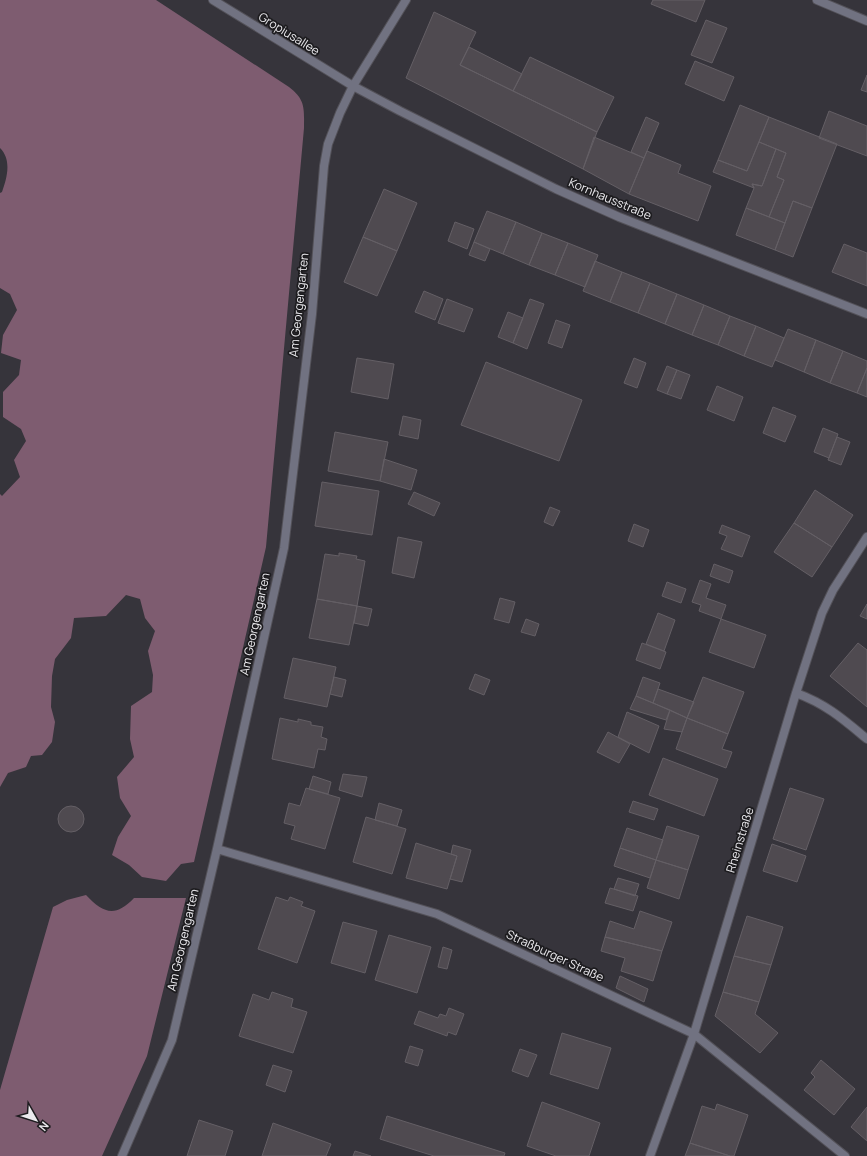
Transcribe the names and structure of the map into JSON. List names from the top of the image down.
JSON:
{
  "streets": {
    "street": [
      "Gropiusallee",
      "Kornhausstraße",
      "Am Georgengarten",
      "Rheinstraße",
      "Straßburger Straße"
    ]
  },
  "crossings": [
    ["Gropiusallee", "Kornhausstraße"],
    ["Gropiusallee", "Am Georgengarten"],
    ["Kornhausstraße", "Am Georgengarten"],
    ["Am Georgengarten", "Straßburger Straße"],
    ["Rheinstraße", "Straßburger Straße"]
  ],
  "north": "bottom right"
}
